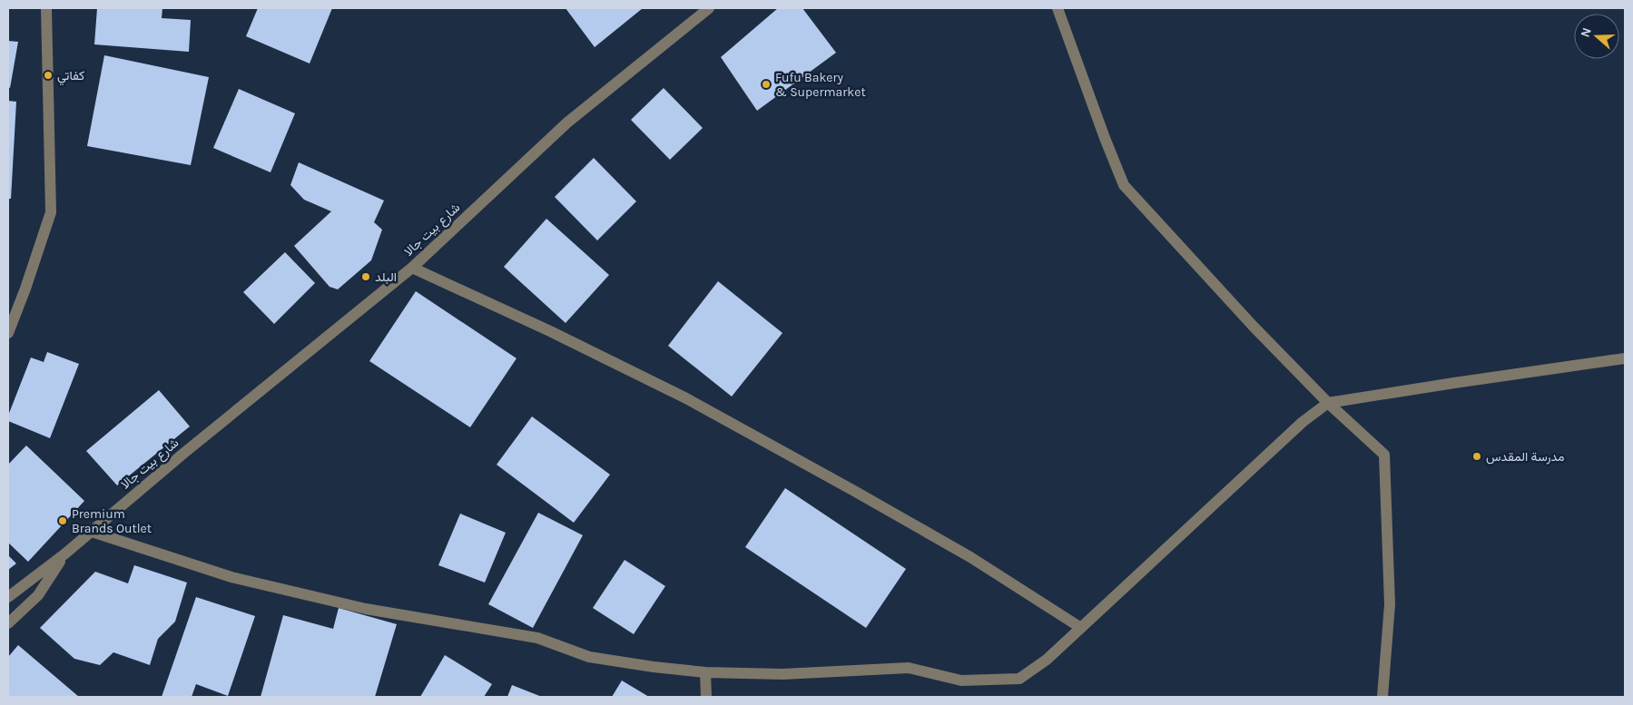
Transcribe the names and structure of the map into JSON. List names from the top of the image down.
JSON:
{
  "streets": {
    "street": ["شارع بيت جالا"]
  },
  "places": [
    "كفاتي",
    "Fufu Bakery & Supermarket",
    "البلد",
    "مدرسة المقدس",
    "Premium Brands Outlet"
  ],
  "north": "left"
}
